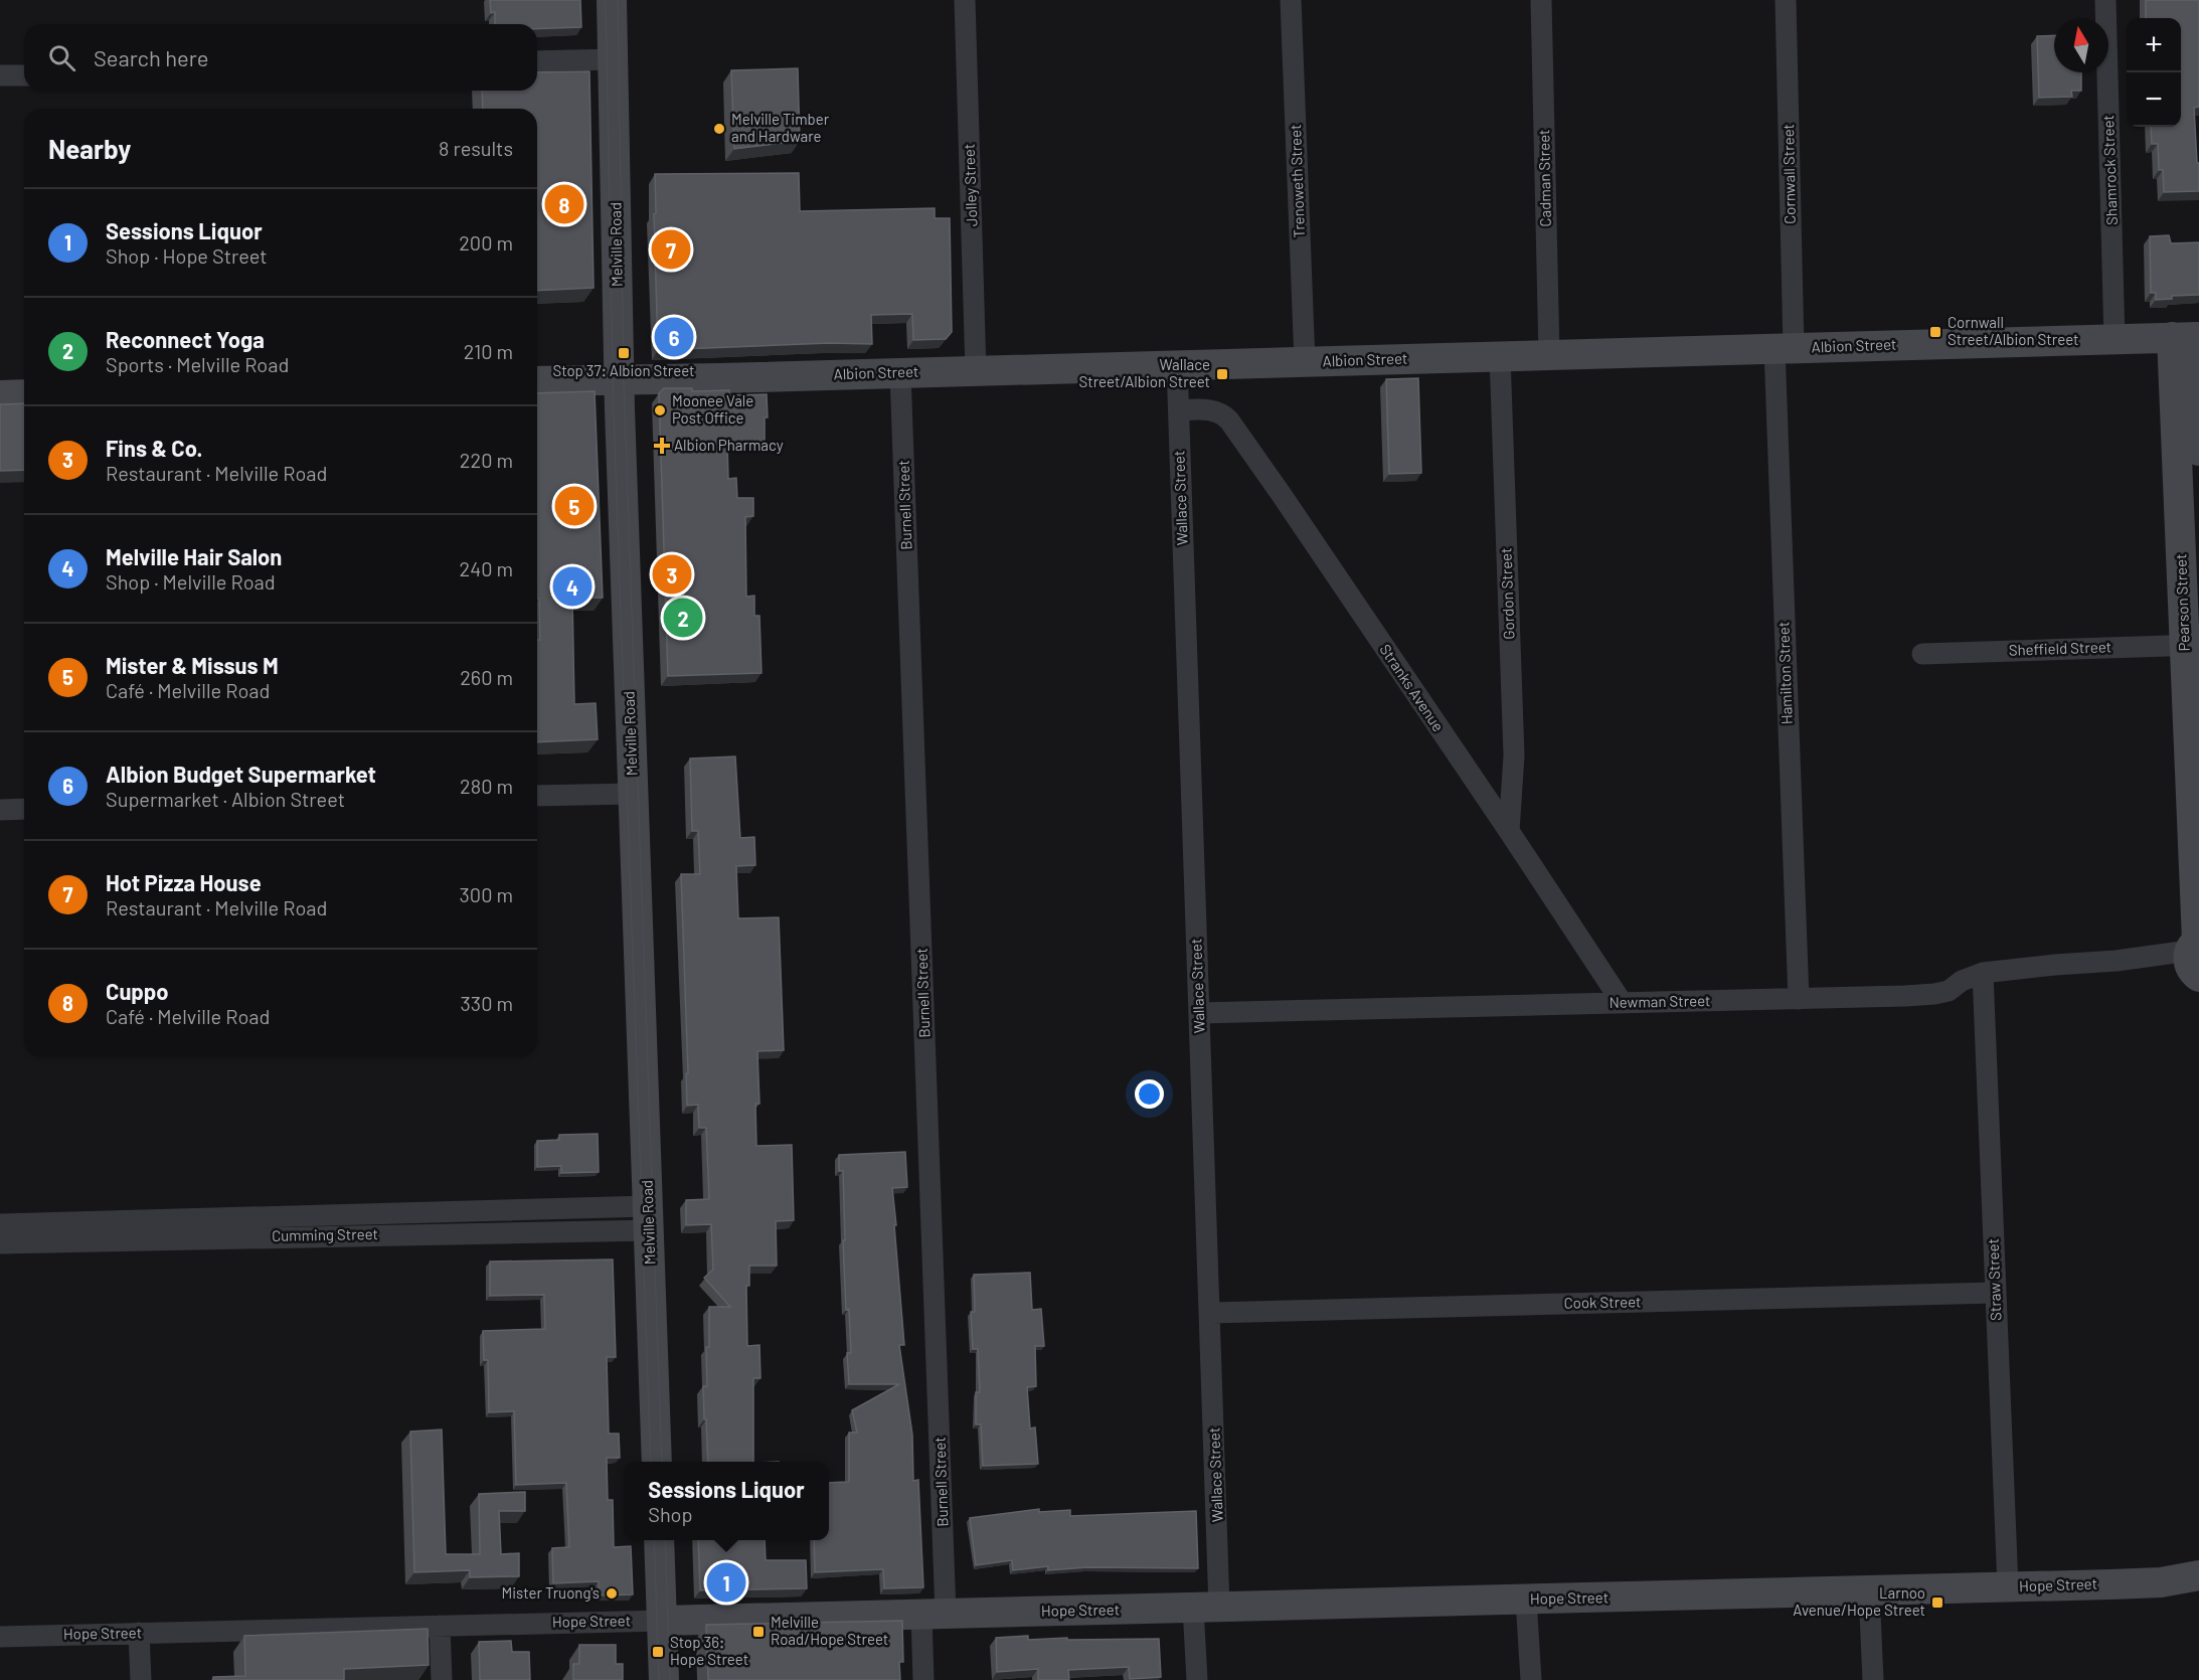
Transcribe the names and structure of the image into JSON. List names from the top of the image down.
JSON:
{
  "streets": {
    "street": [
      "Shamrock Street",
      "Cornwall Street",
      "Cadman Street",
      "Trenoweth Street",
      "Jolley Street",
      "Melville Road",
      "Albion Street",
      "Wallace Street",
      "Burnell Street",
      "Gordon Street",
      "Pearson Street",
      "Sheffield Street",
      "Hamilton Street",
      "Stranks Avenue",
      "Newman Street",
      "Cumming Street",
      "Straw Street",
      "Cook Street",
      "Hope Street"
    ]
  },
  "crossings": [
    ["Shamrock Street", "Albion Street"],
    ["Cornwall Street", "Albion Street"],
    ["Cornwall Street", "Hamilton Street"],
    ["Cadman Street", "Albion Street"],
    ["Trenoweth Street", "Albion Street"],
    ["Jolley Street", "Albion Street"],
    ["Melville Road", "Albion Street"],
    ["Melville Road", "Cumming Street"],
    ["Albion Street", "Wallace Street"],
    ["Albion Street", "Burnell Street"],
    ["Albion Street", "Gordon Street"],
    ["Albion Street", "Pearson Street"],
    ["Albion Street", "Hamilton Street"],
    ["Wallace Street", "Stranks Avenue"],
    ["Wallace Street", "Newman Street"],
    ["Wallace Street", "Cook Street"],
    ["Wallace Street", "Hope Street"],
    ["Burnell Street", "Hope Street"],
    ["Gordon Street", "Stranks Avenue"],
    ["Pearson Street", "Sheffield Street"],
    ["Pearson Street", "Newman Street"],
    ["Hamilton Street", "Newman Street"],
    ["Stranks Avenue", "Newman Street"],
    ["Newman Street", "Straw Street"],
    ["Straw Street", "Cook Street"],
    ["Straw Street", "Hope Street"]
  ],
  "places": {
    "other": ["Melville Timber and Hardware", "Moonee Vale Post Office", "Mister Truong's"],
    "transit": [
      "Cornwall Street/Albion Street",
      "Stop 37: Albion Street",
      "Wallace Street/Albion Street",
      "Larnoo Avenue/Hope Street",
      "Melville Road/Hope Street",
      "Stop 36: Hope Street"
    ],
    "health": ["Albion Pharmacy"]
  },
  "north": "top",
  "page": {
    "map_buttons": ["+", "−"],
    "search": "Search here",
    "heading": ["Nearby", "8 results"],
    "pins": [
      "8",
      "7",
      "6",
      "5",
      "3",
      "4",
      "2",
      "1"
    ],
    "list": [
      {
        "mark": "1",
        "name": "Sessions Liquor",
        "note": "Shop · Hope Street",
        "value": "200 m"
      },
      {
        "mark": "2",
        "name": "Reconnect Yoga",
        "note": "Sports · Melville Road",
        "value": "210 m"
      },
      {
        "mark": "3",
        "name": "Fins & Co.",
        "note": "Restaurant · Melville Road",
        "value": "220 m"
      },
      {
        "mark": "4",
        "name": "Melville Hair Salon",
        "note": "Shop · Melville Road",
        "value": "240 m"
      },
      {
        "mark": "5",
        "name": "Mister & Missus M",
        "note": "Café · Melville Road",
        "value": "260 m"
      },
      {
        "mark": "6",
        "name": "Albion Budget Supermarket",
        "note": "Supermarket · Albion Street",
        "value": "280 m"
      },
      {
        "mark": "7",
        "name": "Hot Pizza House",
        "note": "Restaurant · Melville Road",
        "value": "300 m"
      },
      {
        "mark": "8",
        "name": "Cuppo",
        "note": "Café · Melville Road",
        "value": "330 m"
      }
    ],
    "popup": ["Sessions Liquor", "Shop"]
  }
}
